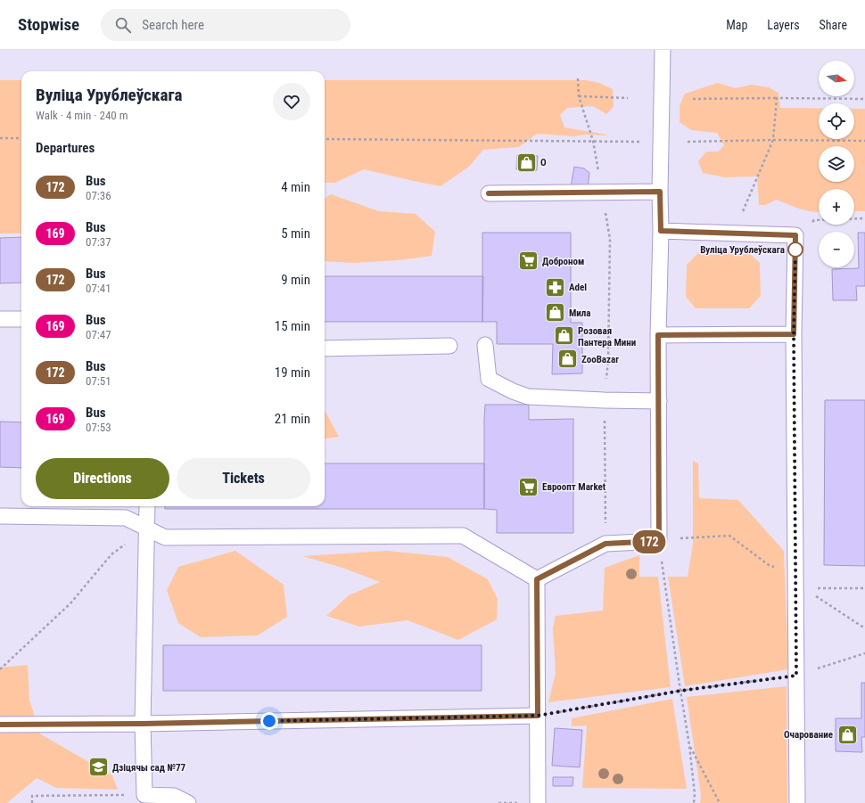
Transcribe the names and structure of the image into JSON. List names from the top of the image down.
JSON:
{
  "places": {
    "shop": [
      "О",
      "Мила",
      "Розовая Пантера Мини",
      "ZooBazar",
      "Очарование"
    ],
    "other": ["Вуліца Урублеўскага"],
    "supermarket": ["Доброном", "Евроопт Market"],
    "pharmacy": ["Adel"],
    "school or university": ["Дзіцячы сад №77"]
  },
  "lines": ["bus line 172"],
  "north": "right",
  "page": {
    "header": "Stopwise",
    "search": "Search here",
    "nav": ["Map", "Layers", "Share"],
    "on_map": "172",
    "map_buttons": ["+", "−"],
    "heading": [
      ["Вуліца Урублеўскага", "Walk · 4 min · 240 m"],
      "Departures"
    ],
    "list": [
      {
        "mark": "172",
        "name": "Bus",
        "note": "07:36",
        "value": "4 min"
      },
      {
        "mark": "169",
        "name": "Bus",
        "note": "07:37",
        "value": "5 min"
      },
      {
        "mark": "172",
        "name": "Bus",
        "note": "07:41",
        "value": "9 min"
      },
      {
        "mark": "169",
        "name": "Bus",
        "note": "07:47",
        "value": "15 min"
      },
      {
        "mark": "172",
        "name": "Bus",
        "note": "07:51",
        "value": "19 min"
      },
      {
        "mark": "169",
        "name": "Bus",
        "note": "07:53",
        "value": "21 min"
      }
    ],
    "buttons": ["Directions", "Tickets"]
  }
}
